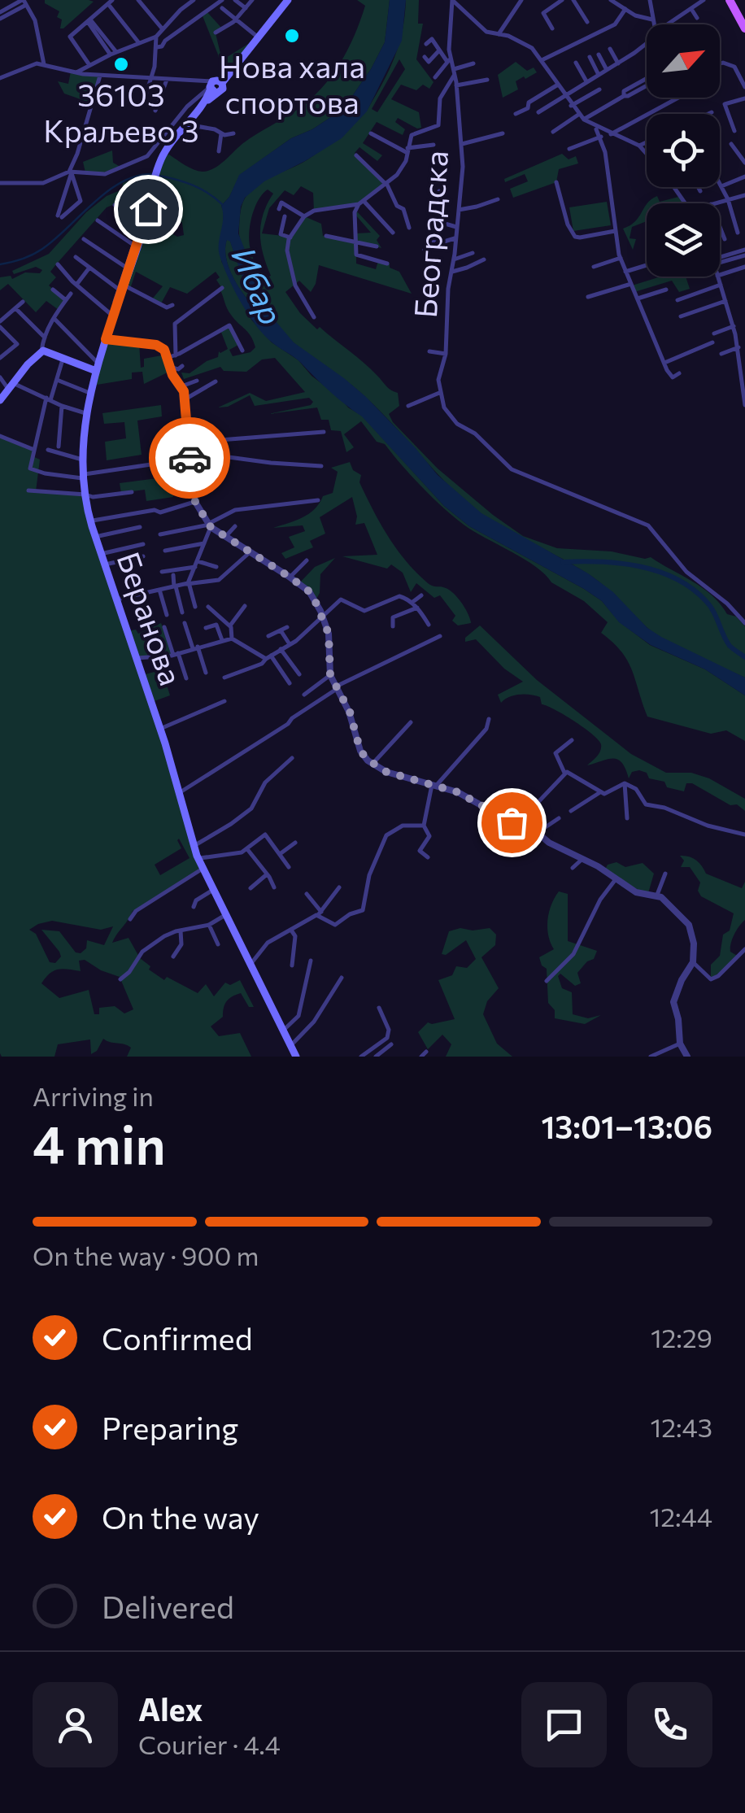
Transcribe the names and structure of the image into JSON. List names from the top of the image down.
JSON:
{
  "streets": {
    "main road": ["Беранова"],
    "street": ["Београдска"]
  },
  "water": ["Ибар"],
  "places": ["Нова хала спортова", "36103 Краљево 3"],
  "north": "top right",
  "page": {
    "heading": ["4 min", "Arriving in", "13:01–13:06"],
    "panel": ["Alex", "Courier · 4.4"],
    "bar": "On the way · 900 m",
    "list": [
      ["Confirmed", "12:29"],
      ["Preparing", "12:43"],
      ["On the way", "12:44"],
      "Delivered"
    ]
  }
}
